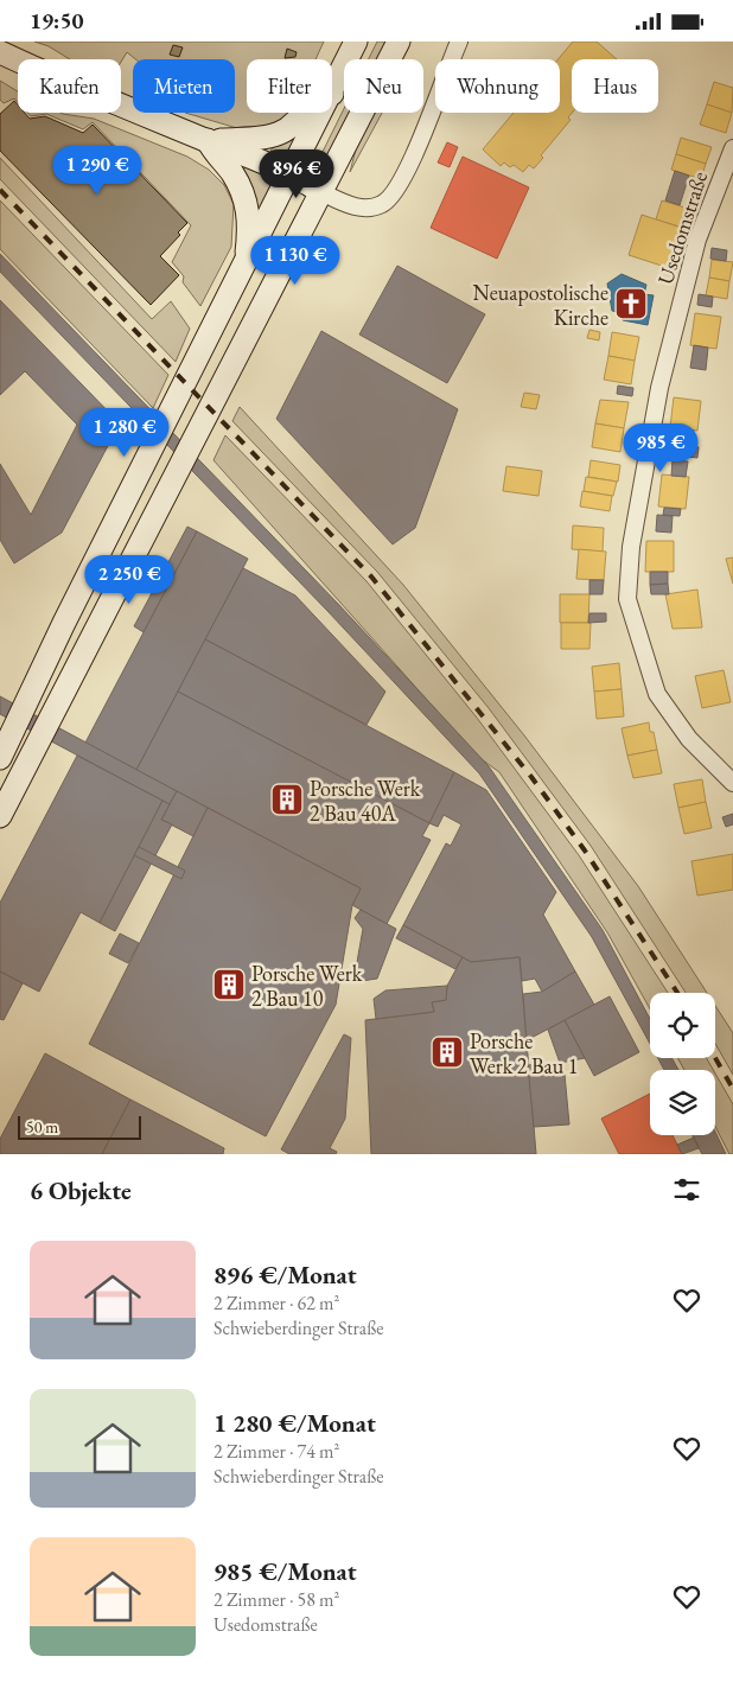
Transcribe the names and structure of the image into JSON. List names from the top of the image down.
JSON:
{
  "streets": {
    "street": ["Usedomstraße"]
  },
  "places": {
    "church": ["Neuapostolische Kirche"],
    "building": ["Porsche Werk 2 Bau 40A", "Porsche Werk 2 Bau 10", "Porsche Werk 2 Bau 1"]
  },
  "scale_bar": "50 m",
  "page": {
    "status": "19:50",
    "chip": [
      "Kaufen",
      "Mieten",
      "Filter",
      "Neu",
      "Wohnung",
      "Haus"
    ],
    "price": [
      "1 290 €",
      "896 €",
      "1 130 €",
      "1 280 €",
      "985 €",
      "2 250 €"
    ],
    "scale": "50 m",
    "heading": "6 Objekte",
    "list": [
      {
        "name": "896 €/Monat",
        "note": "2 Zimmer · 62 m² · Schwieberdinger Straße"
      },
      {
        "name": "1 280 €/Monat",
        "note": "2 Zimmer · 74 m² · Schwieberdinger Straße"
      },
      {
        "name": "985 €/Monat",
        "note": "2 Zimmer · 58 m² · Usedomstraße"
      }
    ]
  }
}
